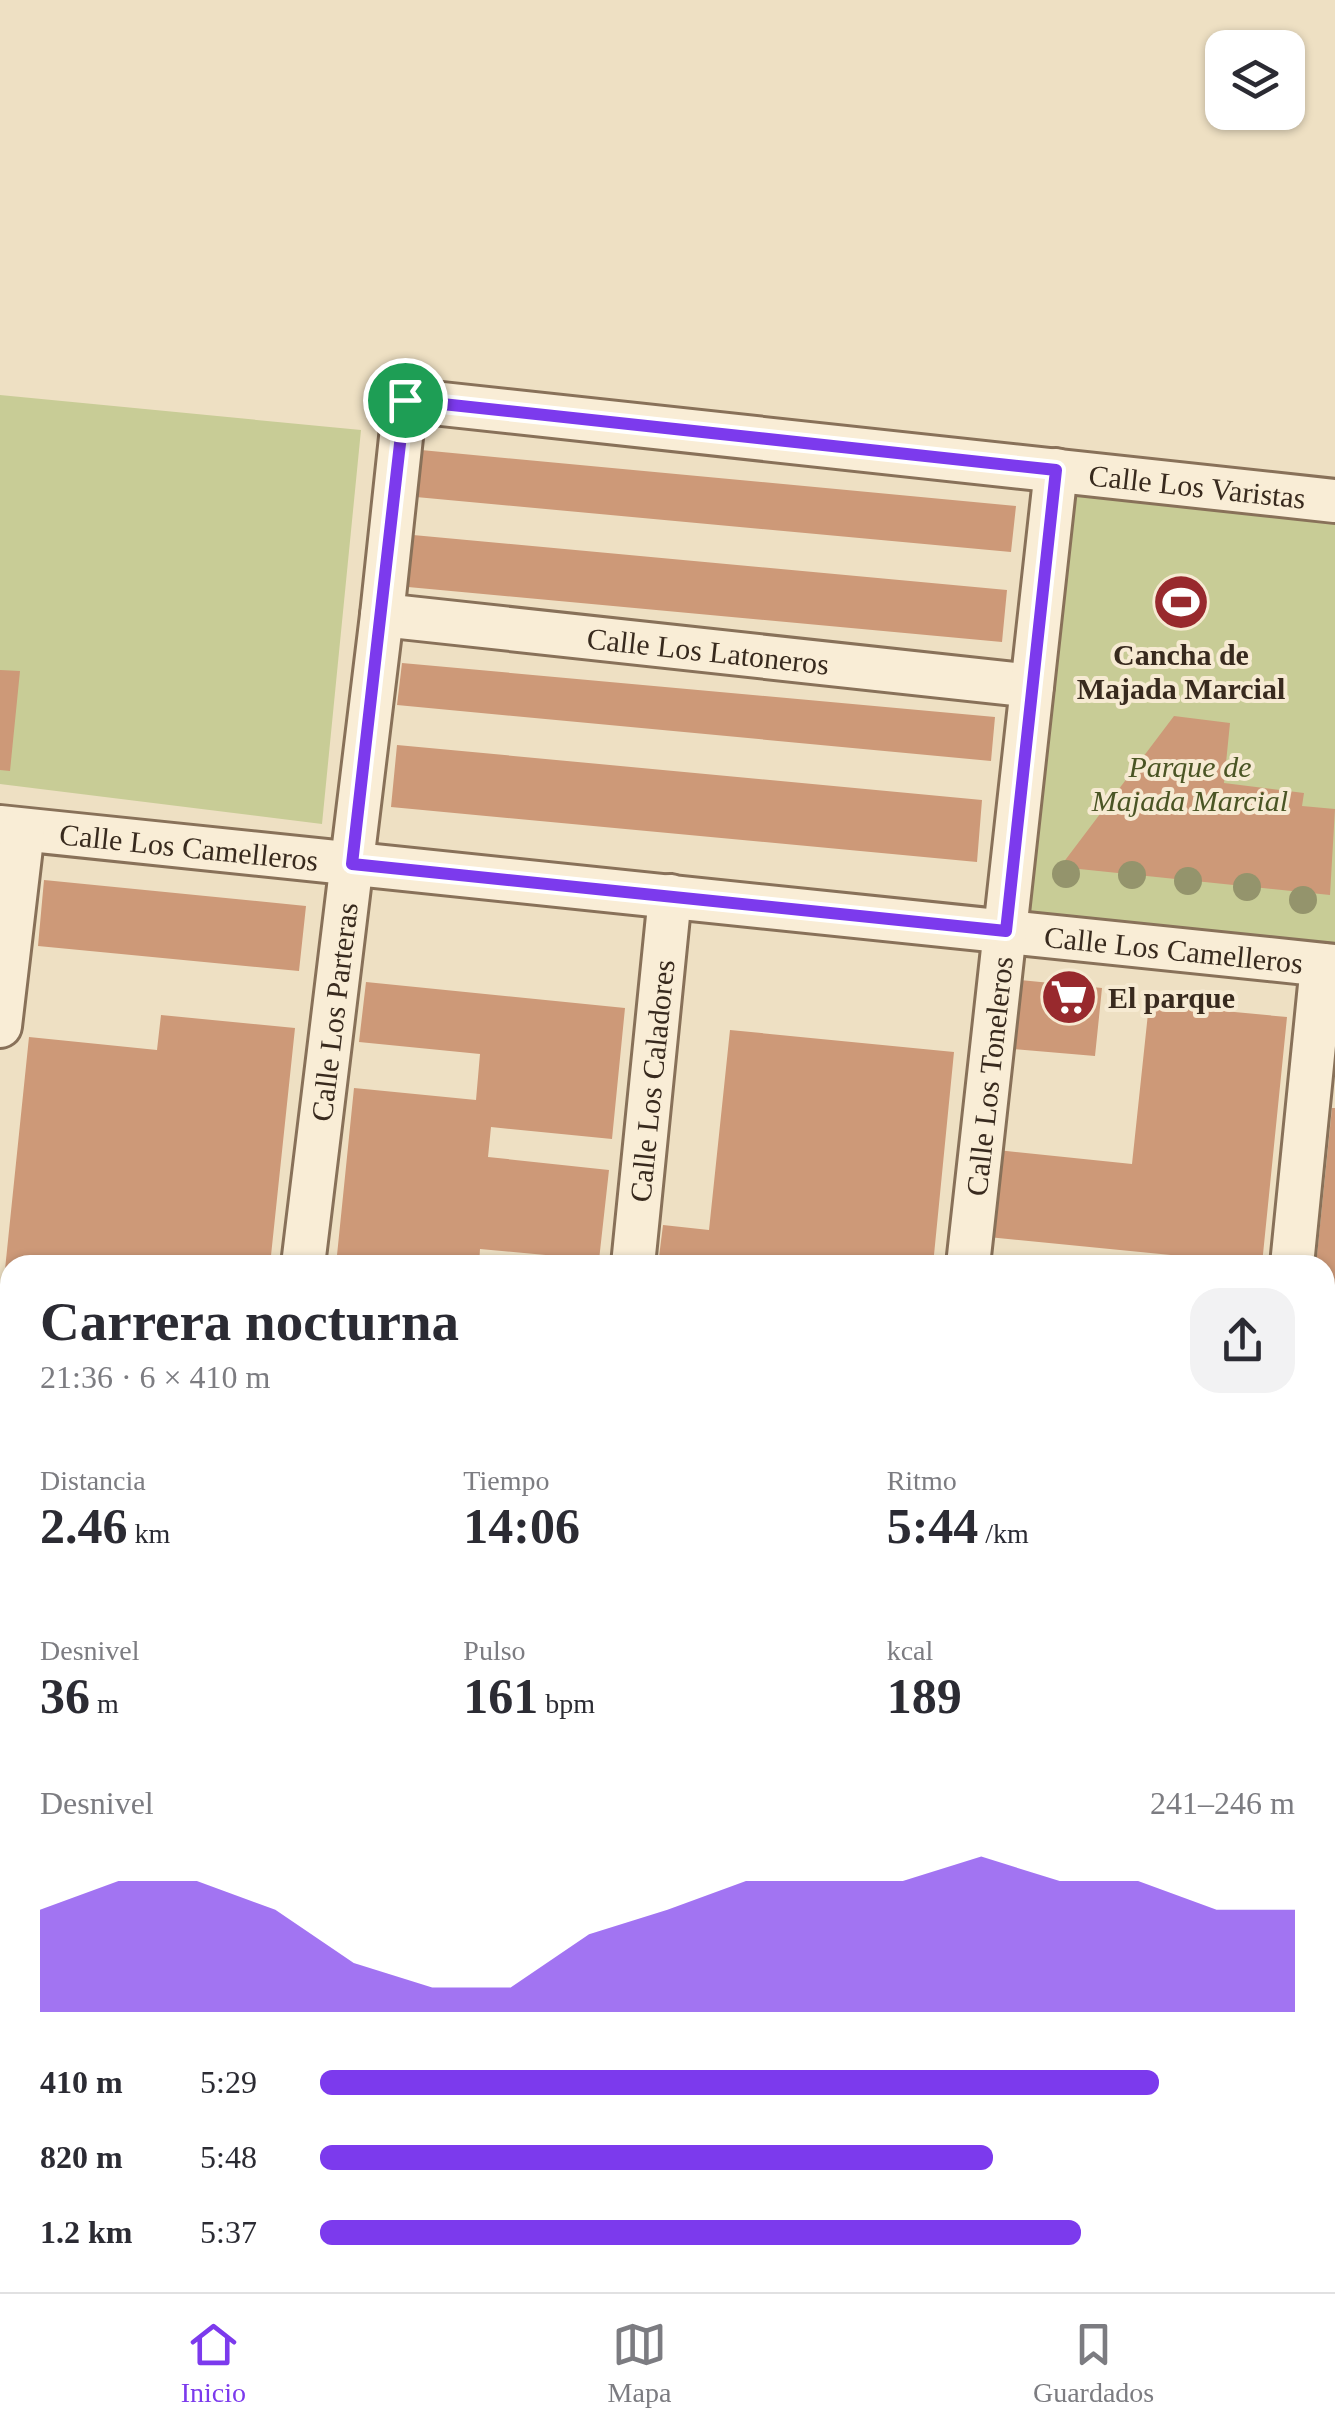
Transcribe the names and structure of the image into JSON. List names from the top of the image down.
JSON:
{
  "streets": {
    "street": [
      "Calle Los Varistas",
      "Calle Los Latoneros",
      "Calle Los Camelleros",
      "Calle Los Parteras",
      "Calle Los Toneleros",
      "Calle Los Caladores"
    ]
  },
  "crossings": [
    ["Calle Los Varistas", "Calle Los Parteras"],
    ["Calle Los Varistas", "Calle Los Toneleros"],
    ["Calle Los Latoneros", "Calle Los Parteras"],
    ["Calle Los Latoneros", "Calle Los Toneleros"],
    ["Calle Los Camelleros", "Calle Los Parteras"],
    ["Calle Los Camelleros", "Calle Los Toneleros"],
    ["Calle Los Camelleros", "Calle Los Caladores"]
  ],
  "parks": ["Parque de Majada Marcial"],
  "places": {
    "sports": ["Cancha de Majada Marcial"],
    "supermarket": ["El parque"]
  },
  "page": {
    "heading": ["Carrera nocturna", "21:36 · 6 × 410 m"],
    "stats": [
      ["Distancia", "2.46 km"],
      ["Tiempo", "14:06"],
      ["Ritmo", "5:44 /km"],
      ["Desnivel", "36 m"],
      ["Pulso", "161 bpm"],
      ["kcal", "189"]
    ],
    "chart": ["Desnivel", "241–246 m"],
    "list": [
      {
        "name": "410 m",
        "note": "5:29"
      },
      {
        "name": "820 m",
        "note": "5:48"
      },
      {
        "name": "1.2 km",
        "note": "5:37"
      }
    ],
    "tabs": ["Inicio", "Mapa", "Guardados"]
  }
}
